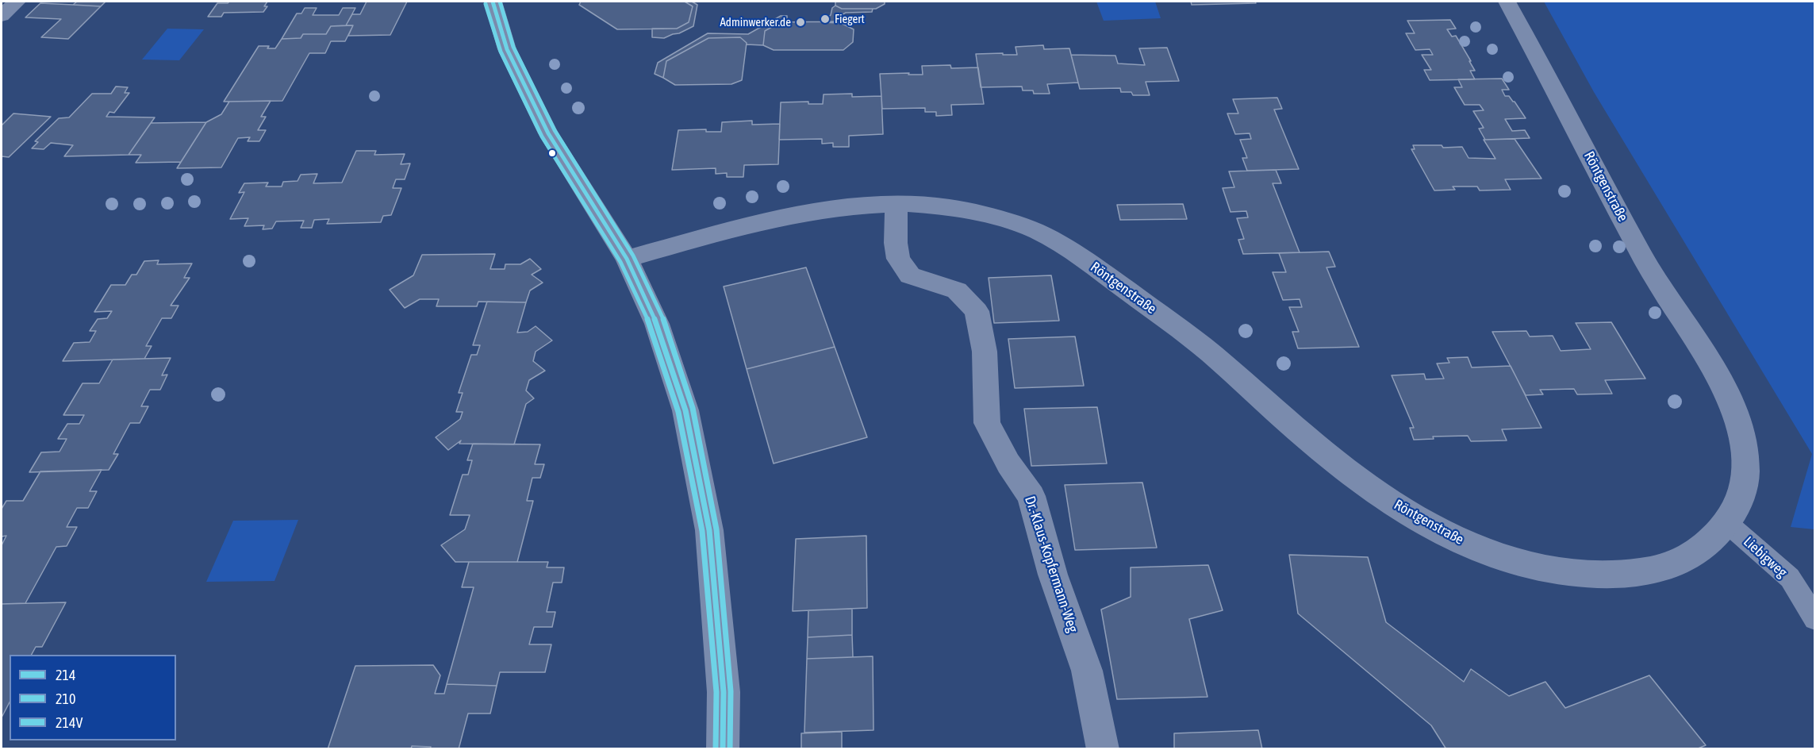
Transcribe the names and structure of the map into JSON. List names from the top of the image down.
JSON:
{
  "streets": {
    "street": ["Röntgenstraße", "Dr.-Klaus-Kopfermann-Weg"],
    "lane": ["Liebigweg"]
  },
  "crossings": [
    ["Röntgenstraße", "Liebigweg"],
    ["Röntgenstraße", "Dr.-Klaus-Kopfermann-Weg"]
  ],
  "places": ["Fiegert", "Adminwerker.de"],
  "lines": ["transit line 214", "transit line 214V", "transit line 210"],
  "legend": ["214", "210", "214V"]
}
